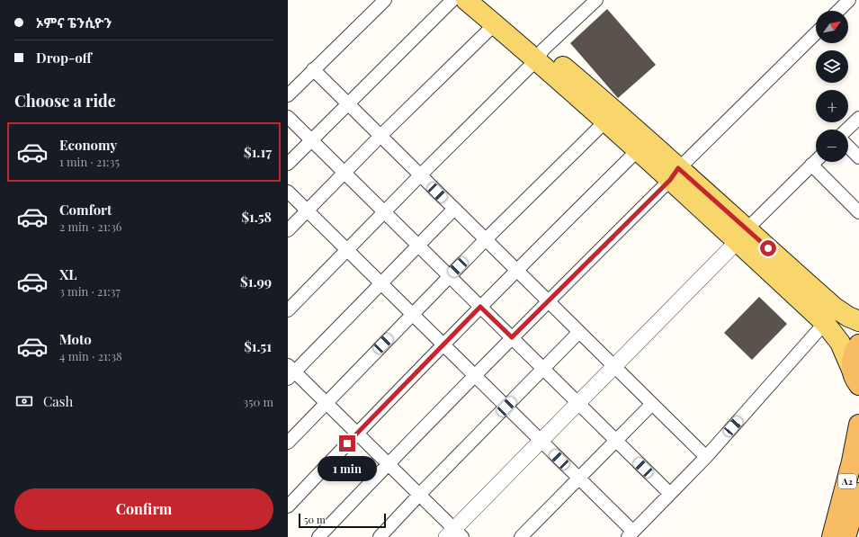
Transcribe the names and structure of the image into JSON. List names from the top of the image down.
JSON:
{
  "streets": {
    "highway": ["A2"]
  },
  "scale_bar": "50 m",
  "north": "top right",
  "page": {
    "banner": ["ኦምና ፔንሲዮን", "Drop-off"],
    "map_buttons": ["+", "−"],
    "heading": "Choose a ride",
    "list": [
      {
        "name": "Economy",
        "note": "1 min · 21:35",
        "value": "$1.17"
      },
      {
        "name": "Comfort",
        "note": "2 min · 21:36",
        "value": "$1.58"
      },
      {
        "name": "XL",
        "note": "3 min · 21:37",
        "value": "$1.99"
      },
      {
        "name": "Moto",
        "note": "4 min · 21:38",
        "value": "$1.51"
      }
    ],
    "pay": ["Cash", "350 m"],
    "bubble": "1 min",
    "buttons": "Confirm",
    "scale": "50 m"
  }
}
